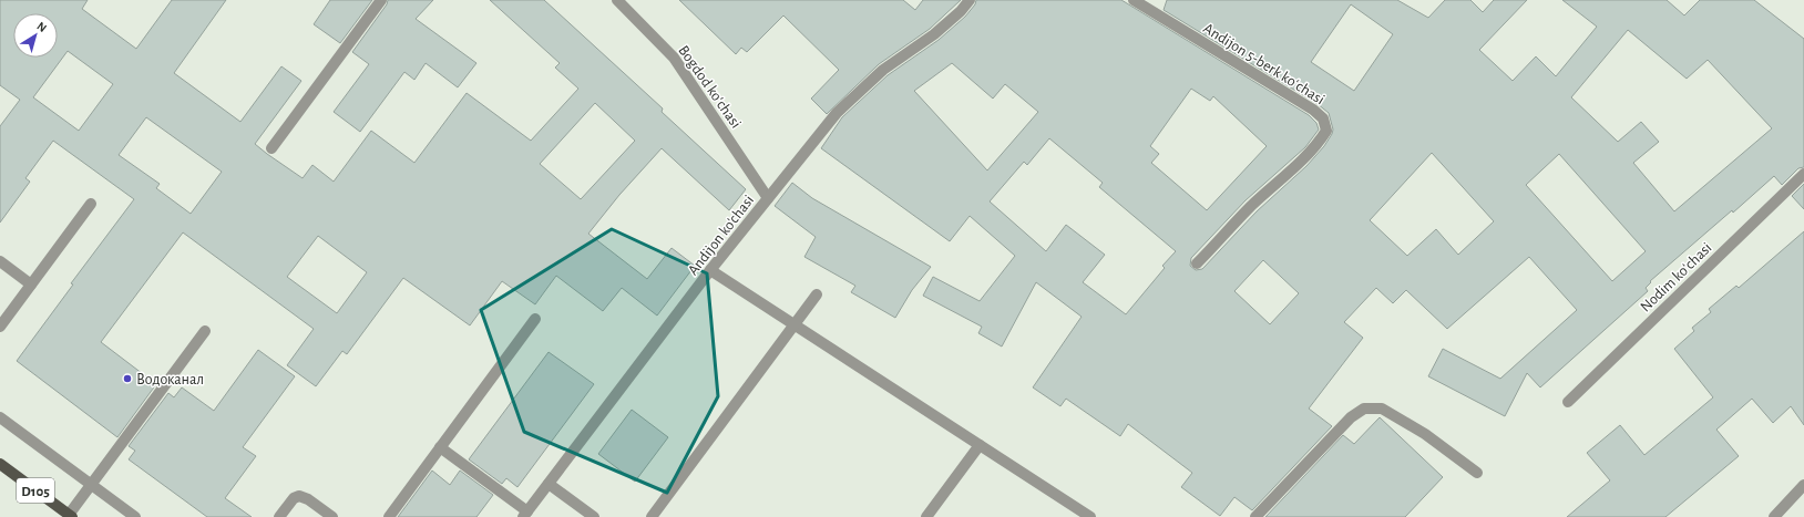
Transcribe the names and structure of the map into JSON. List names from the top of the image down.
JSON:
{
  "streets": {
    "main road": ["D105"],
    "street": [
      "Аndijon 5-berk koʻchasi",
      "Bogdod koʻchasi",
      "Andijon ko'chasi",
      "Nodim koʻchasi"
    ]
  },
  "crossings": [
    ["Bogdod koʻchasi", "Andijon ko'chasi"]
  ],
  "places": ["Водоканал"],
  "north": "top right"
}
